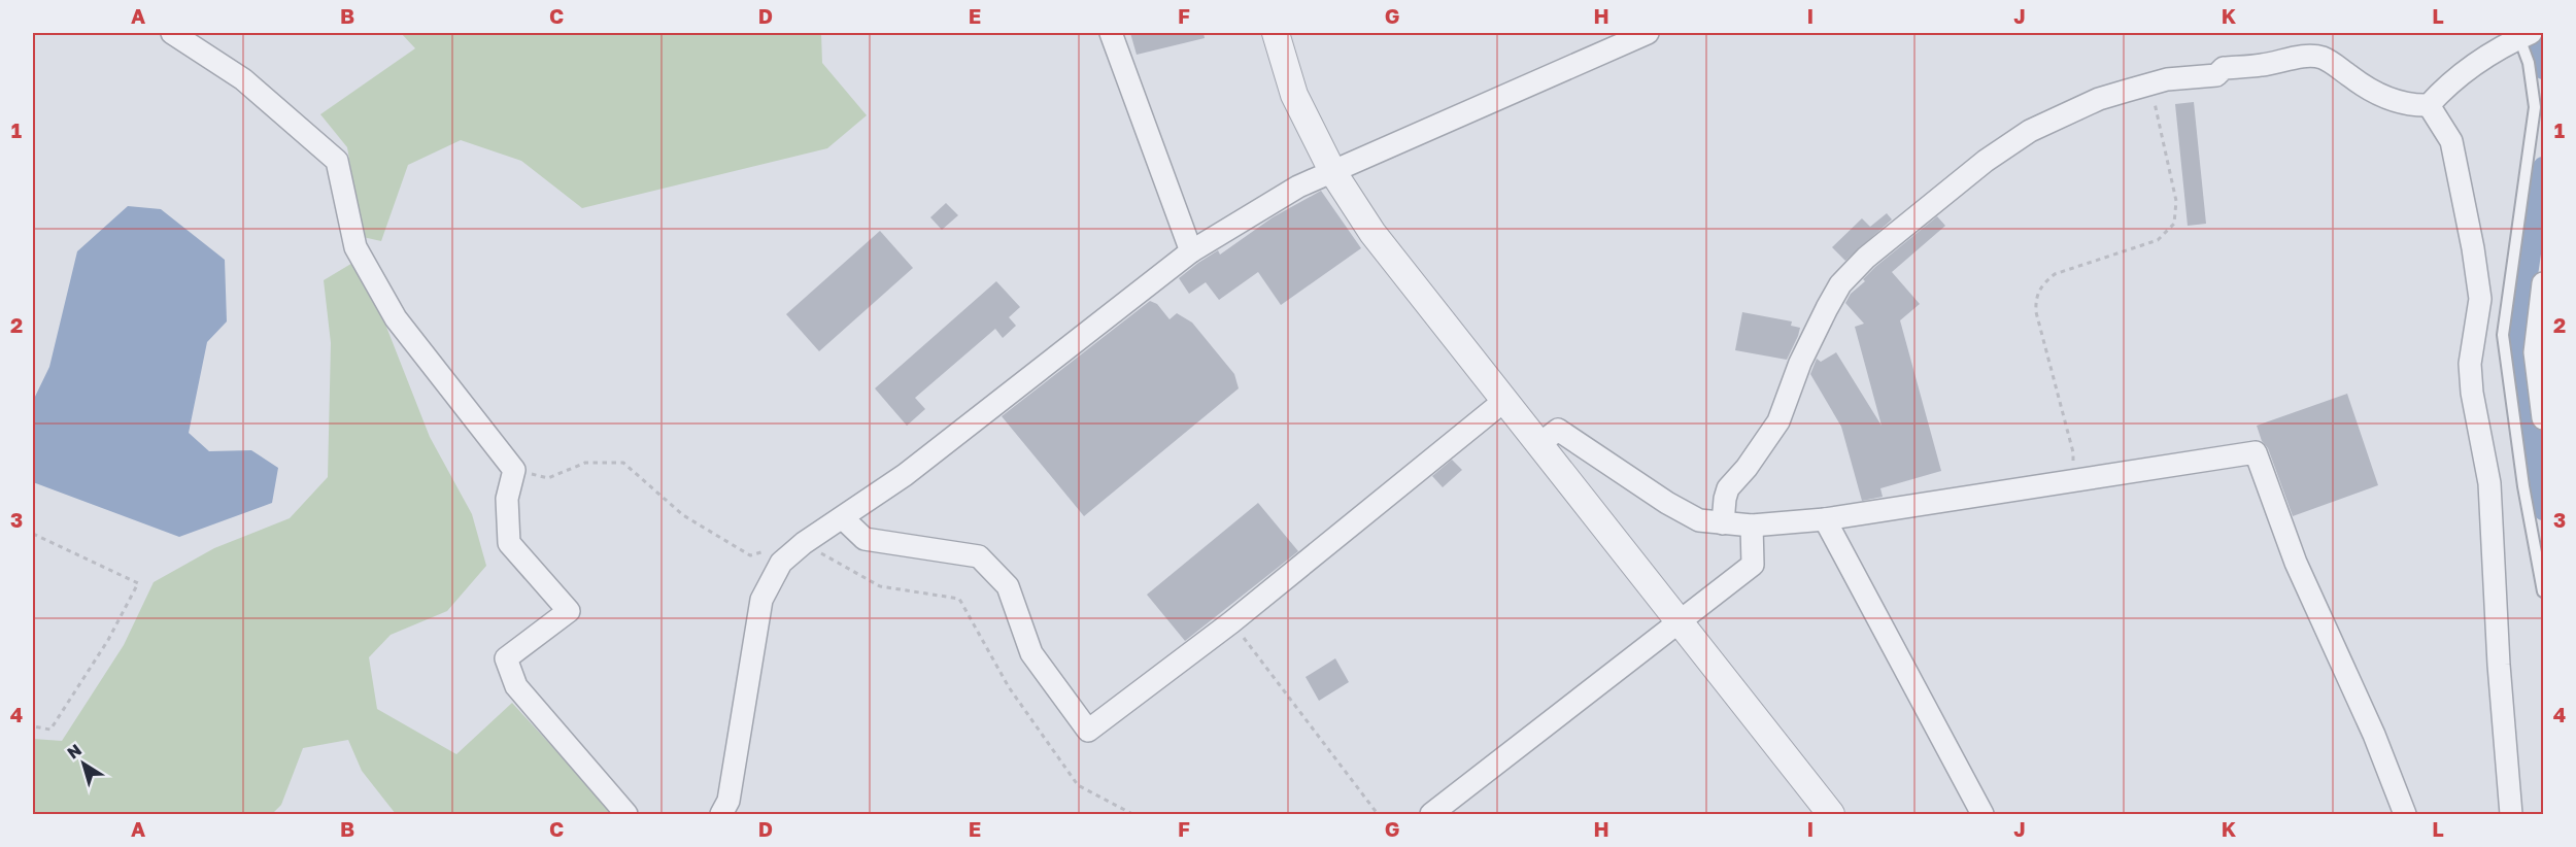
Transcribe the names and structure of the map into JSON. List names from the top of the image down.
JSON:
{
  "north": "top left",
  "grid": {
    "columns": [
      "A",
      "B",
      "C",
      "D",
      "E",
      "F",
      "G",
      "H",
      "I",
      "J",
      "K",
      "L"
    ],
    "rows": [
      "1",
      "2",
      "3",
      "4"
    ]
  }
}
